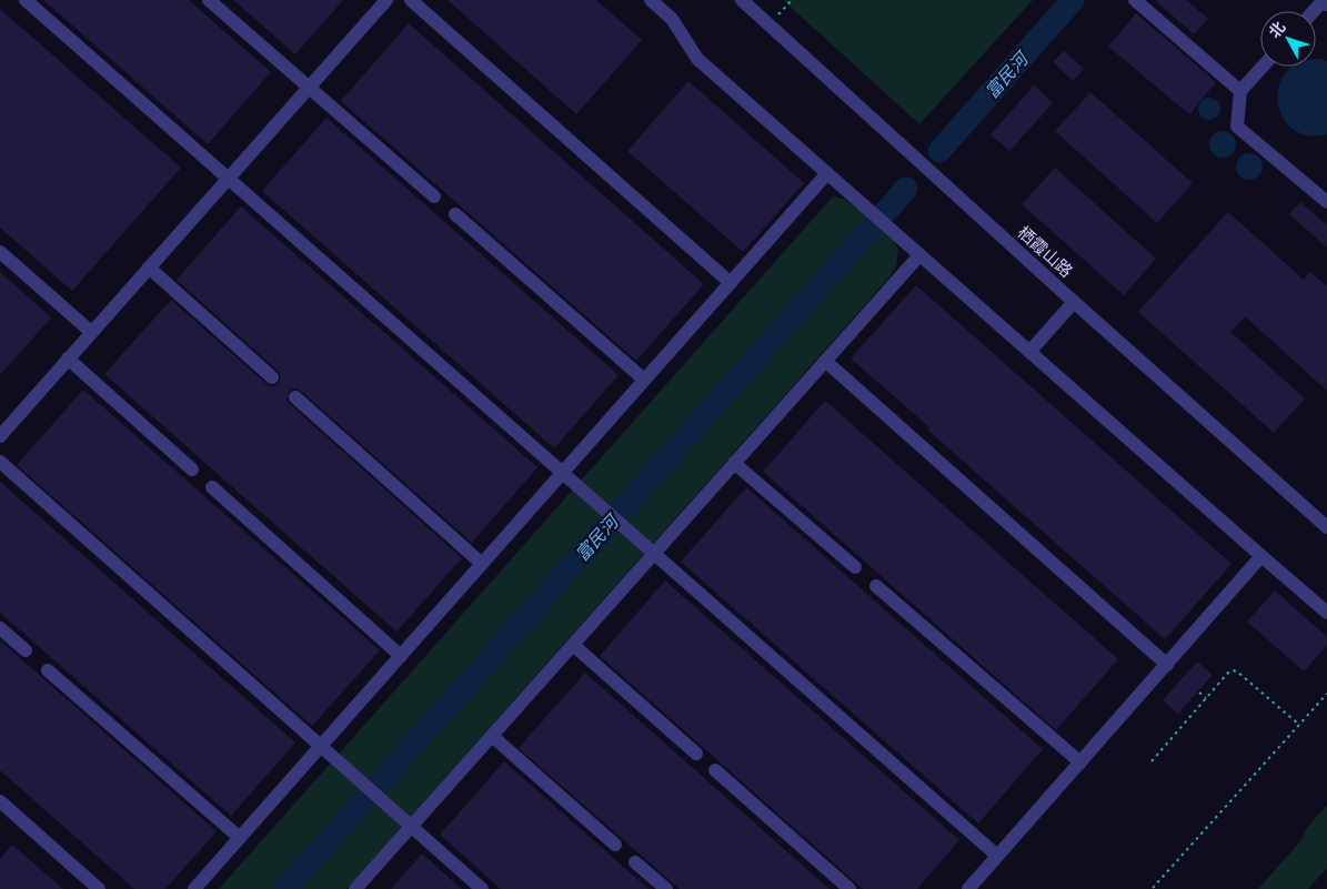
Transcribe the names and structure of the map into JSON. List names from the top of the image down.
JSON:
{
  "streets": {
    "street": ["栖霞山路"]
  },
  "water": ["富民河"],
  "north": "top left"
}
